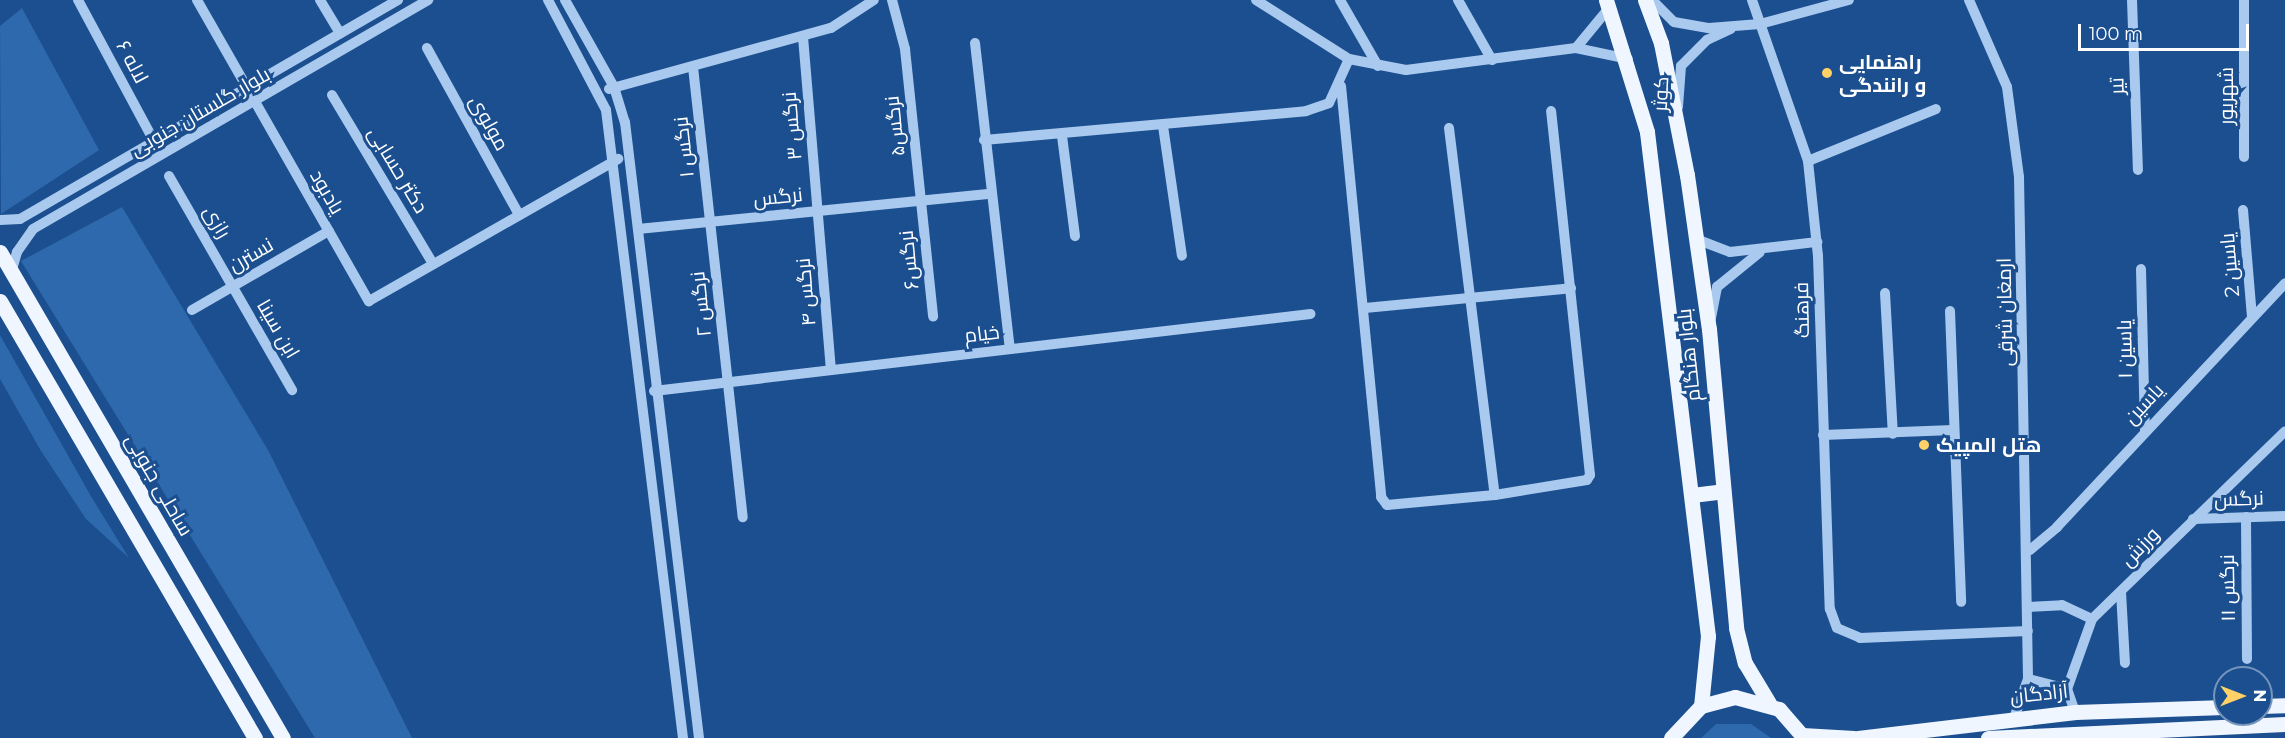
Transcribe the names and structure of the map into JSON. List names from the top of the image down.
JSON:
{
  "streets": {
    "main road": ["بلوار هنگام", "ساحلی جنوبی", "آزادگان"],
    "street": [
      "لاله ۶",
      "تیر",
      "کوثر",
      "شهریور",
      "بلوار گلستان جنوبی",
      "مولوی",
      "نرگس ۳",
      "نرگس۵",
      "نرگس ۱",
      "دکتر حسابی",
      "یادبود",
      "نرگس",
      "رازی",
      "نسترن",
      "نرگس۶",
      "یاسین 2",
      "نرگس ۴",
      "نرگس ۲",
      "فرهنگ",
      "ارمغان شرقی",
      "ابن سینا",
      "خیام",
      "یاسین ۱",
      "یاسین",
      "ورزش",
      "نرگس ۱۱"
    ]
  },
  "crossings": [
    ["لاله ۶", "بلوار گلستان جنوبی"],
    ["کوثر", "فرهنگ"],
    ["کوثر", "بلوار هنگام"],
    ["بلوار گلستان جنوبی", "یادبود"],
    ["نرگس ۳", "نرگس"],
    ["نرگس ۳", "نرگس ۴"],
    ["نرگس۵", "نرگس"],
    ["نرگس۵", "نرگس۶"],
    ["نرگس ۱", "نرگس"],
    ["نرگس ۱", "نرگس ۲"],
    ["دکتر حسابی", "یادبود"],
    ["یادبود", "نسترن"],
    ["نرگس", "نرگس۶"],
    ["نرگس", "نرگس ۴"],
    ["نرگس", "نرگس ۲"],
    ["نرگس", "ورزش"],
    ["نرگس", "نرگس ۱۱"],
    ["رازی", "نسترن"],
    ["رازی", "ابن سینا"],
    ["نسترن", "ابن سینا"],
    ["یاسین 2", "یاسین"],
    ["نرگس ۴", "خیام"],
    ["نرگس ۲", "خیام"],
    ["فرهنگ", "ارمغان شرقی"],
    ["ارمغان شرقی", "یاسین"],
    ["ارمغان شرقی", "آزادگان"],
    ["یاسین ۱", "یاسین"]
  ],
  "places": ["راهنمایی و رانندگی", "هتل المپیک"],
  "scale_bar": "100 m",
  "north": "right"
}
